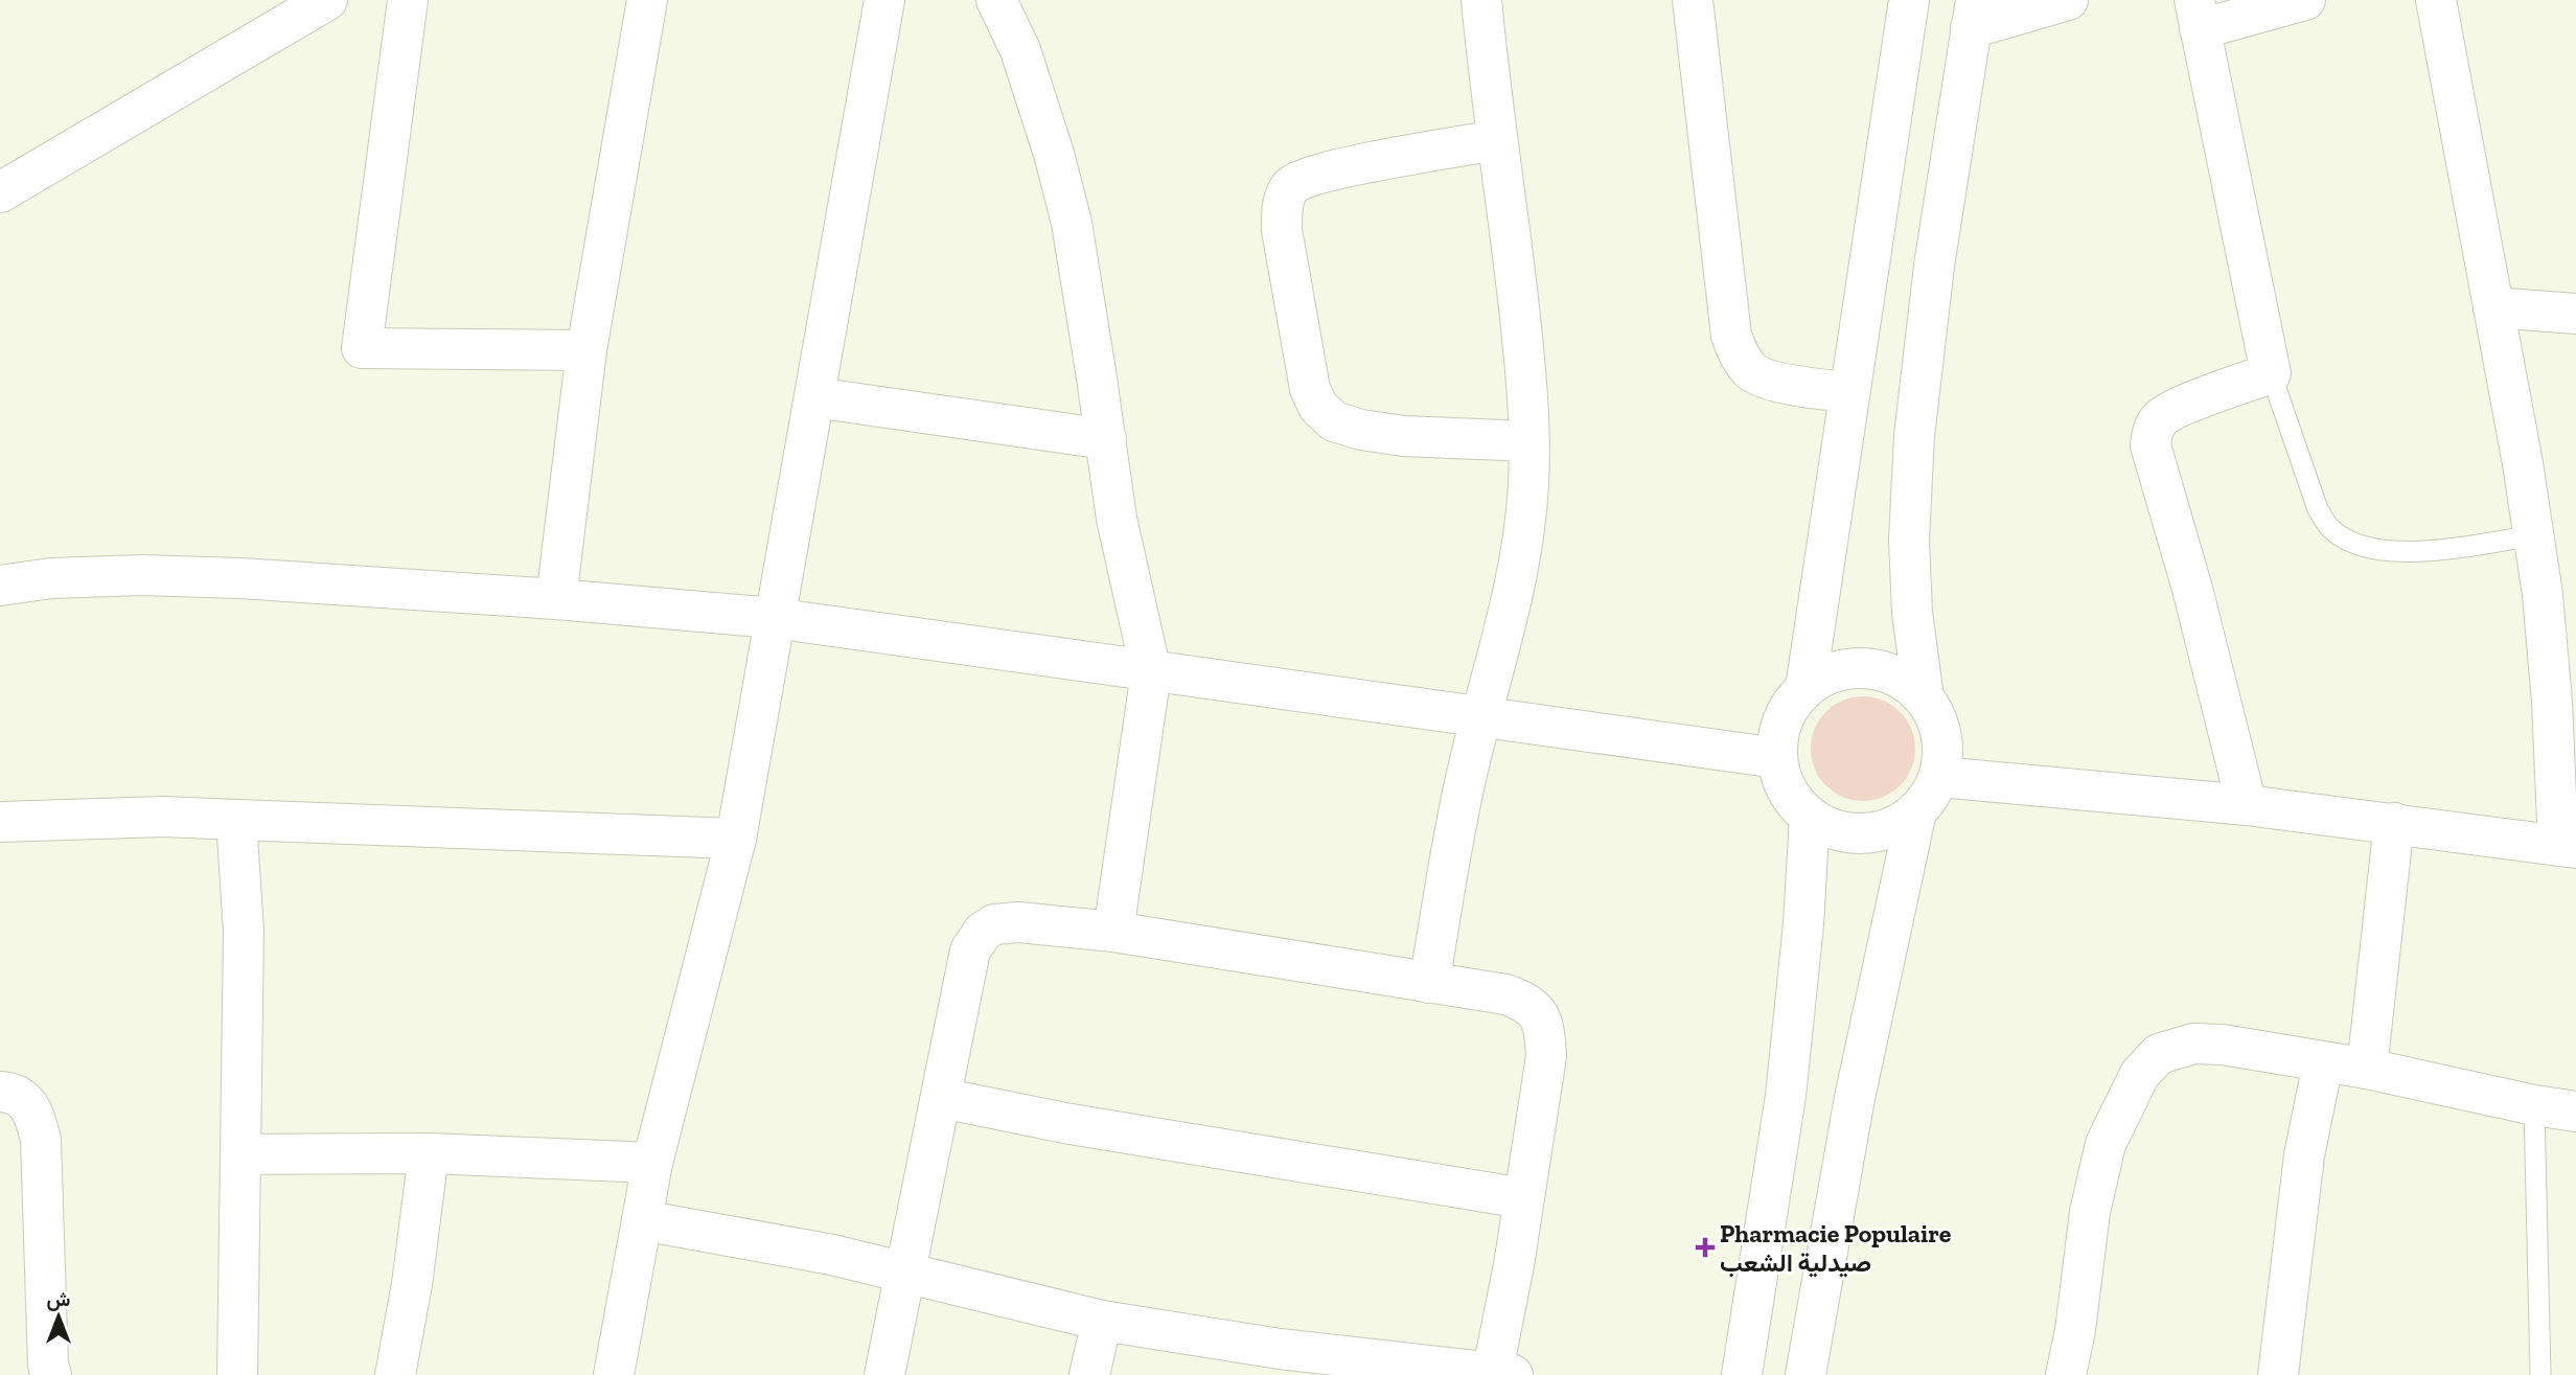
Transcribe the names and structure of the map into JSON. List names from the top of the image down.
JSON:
{
  "places": {
    "health": ["Pharmacie Populaire صيدلية الشعب"]
  },
  "north": "top"
}
